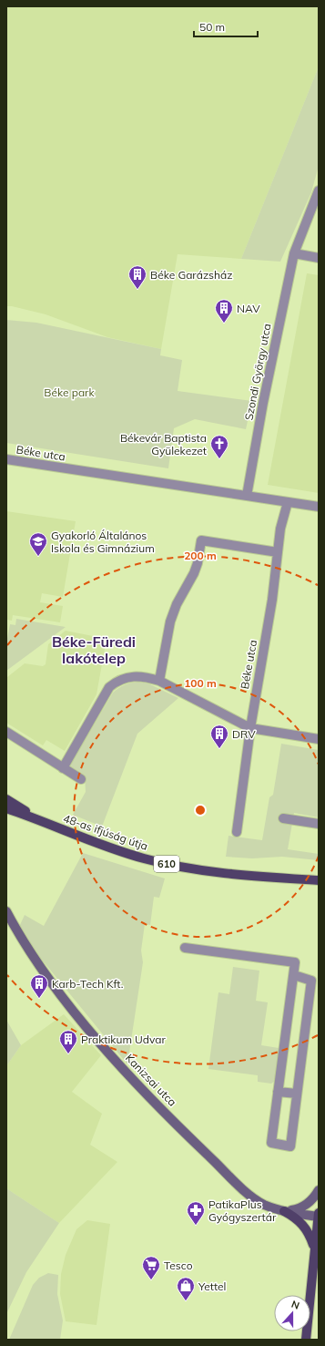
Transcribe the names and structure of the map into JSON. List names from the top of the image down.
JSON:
{
  "streets": {
    "main road": ["48-as ifjúság útja", "610"],
    "street": ["Szondi György utca", "Béke utca", "Kanizsai utca"]
  },
  "crossings": [
    ["Szondi György utca", "Béke utca"],
    ["48-as ifjúság útja", "610"]
  ],
  "districts": ["Béke-Füredi lakótelep"],
  "parks": ["Béke park"],
  "places": {
    "building": [
      "Béke Garázsház",
      "NAV",
      "DRV",
      "Karb-Tech Kft.",
      "Praktikum Udvar"
    ],
    "church": ["Békevár Baptista Gyülekezet"],
    "school or university": ["Gyakorló Általános Iskola és Gimnázium"],
    "pharmacy": ["PatikaPlus Gyógyszertár"],
    "supermarket": ["Tesco"],
    "shop": ["Yettel"]
  },
  "scale_bar": "50 m",
  "north": "top",
  "rings": ["200 m", "100 m"]
}
